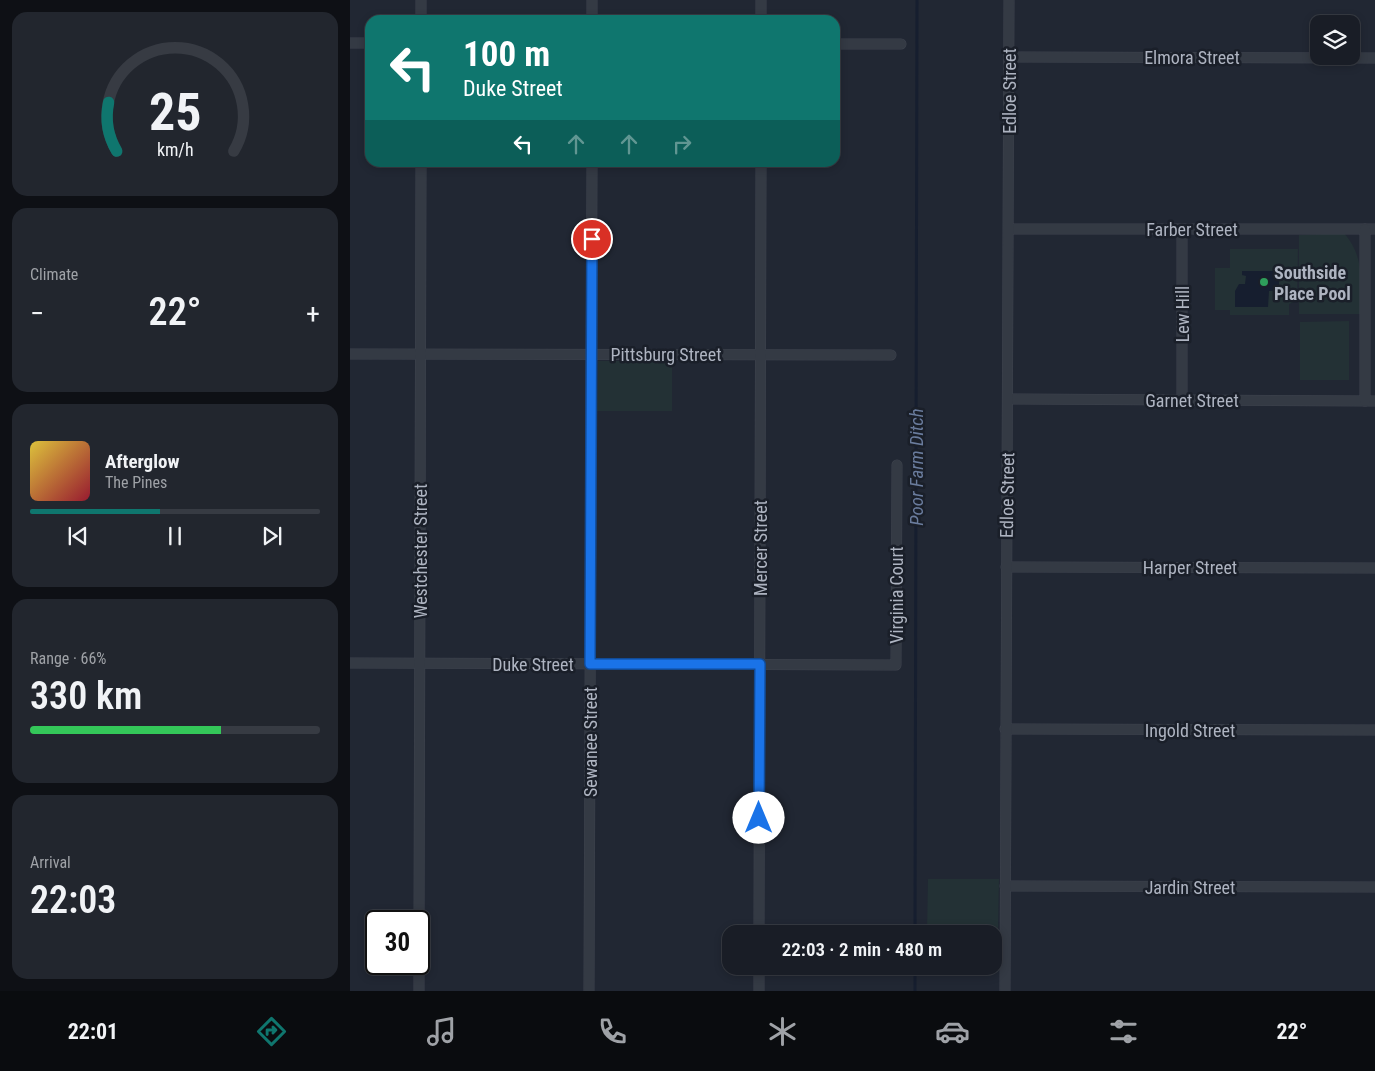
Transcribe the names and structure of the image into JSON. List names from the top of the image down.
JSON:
{
  "streets": {
    "street": [
      "Elmora Street",
      "Edloe Street",
      "Farber Street",
      "Lew Hill",
      "Pittsburg Street",
      "Garnet Street",
      "Mercer Street",
      "Westchester Street",
      "Harper Street",
      "Virginia Court",
      "Duke Street",
      "Ingold Street",
      "Sewanee Street",
      "Jardin Street"
    ]
  },
  "crossings": [
    ["Elmora Street", "Edloe Street"],
    ["Edloe Street", "Farber Street"],
    ["Edloe Street", "Garnet Street"],
    ["Edloe Street", "Harper Street"],
    ["Edloe Street", "Ingold Street"],
    ["Edloe Street", "Jardin Street"],
    ["Farber Street", "Lew Hill"],
    ["Lew Hill", "Garnet Street"],
    ["Pittsburg Street", "Mercer Street"],
    ["Pittsburg Street", "Westchester Street"],
    ["Pittsburg Street", "Sewanee Street"],
    ["Mercer Street", "Duke Street"],
    ["Westchester Street", "Duke Street"],
    ["Virginia Court", "Duke Street"],
    ["Duke Street", "Sewanee Street"]
  ],
  "water": ["Poor Farm Ditch"],
  "places": ["Southside Place Pool"],
  "page": {
    "turn": ["100 m", "Duke Street"],
    "tile": [
      "Climate",
      ["Range · 66%", "330 km"],
      ["Arrival", "22:03"]
    ],
    "heat": ["−", "22°", "+"],
    "song": ["Afterglow", "The Pines"],
    "limit": "30",
    "trip": "22:03 · 2 min · 480 m",
    "tabs": ["22:01", "22°"],
    "gauge": ["25", "km/h"]
  }
}
